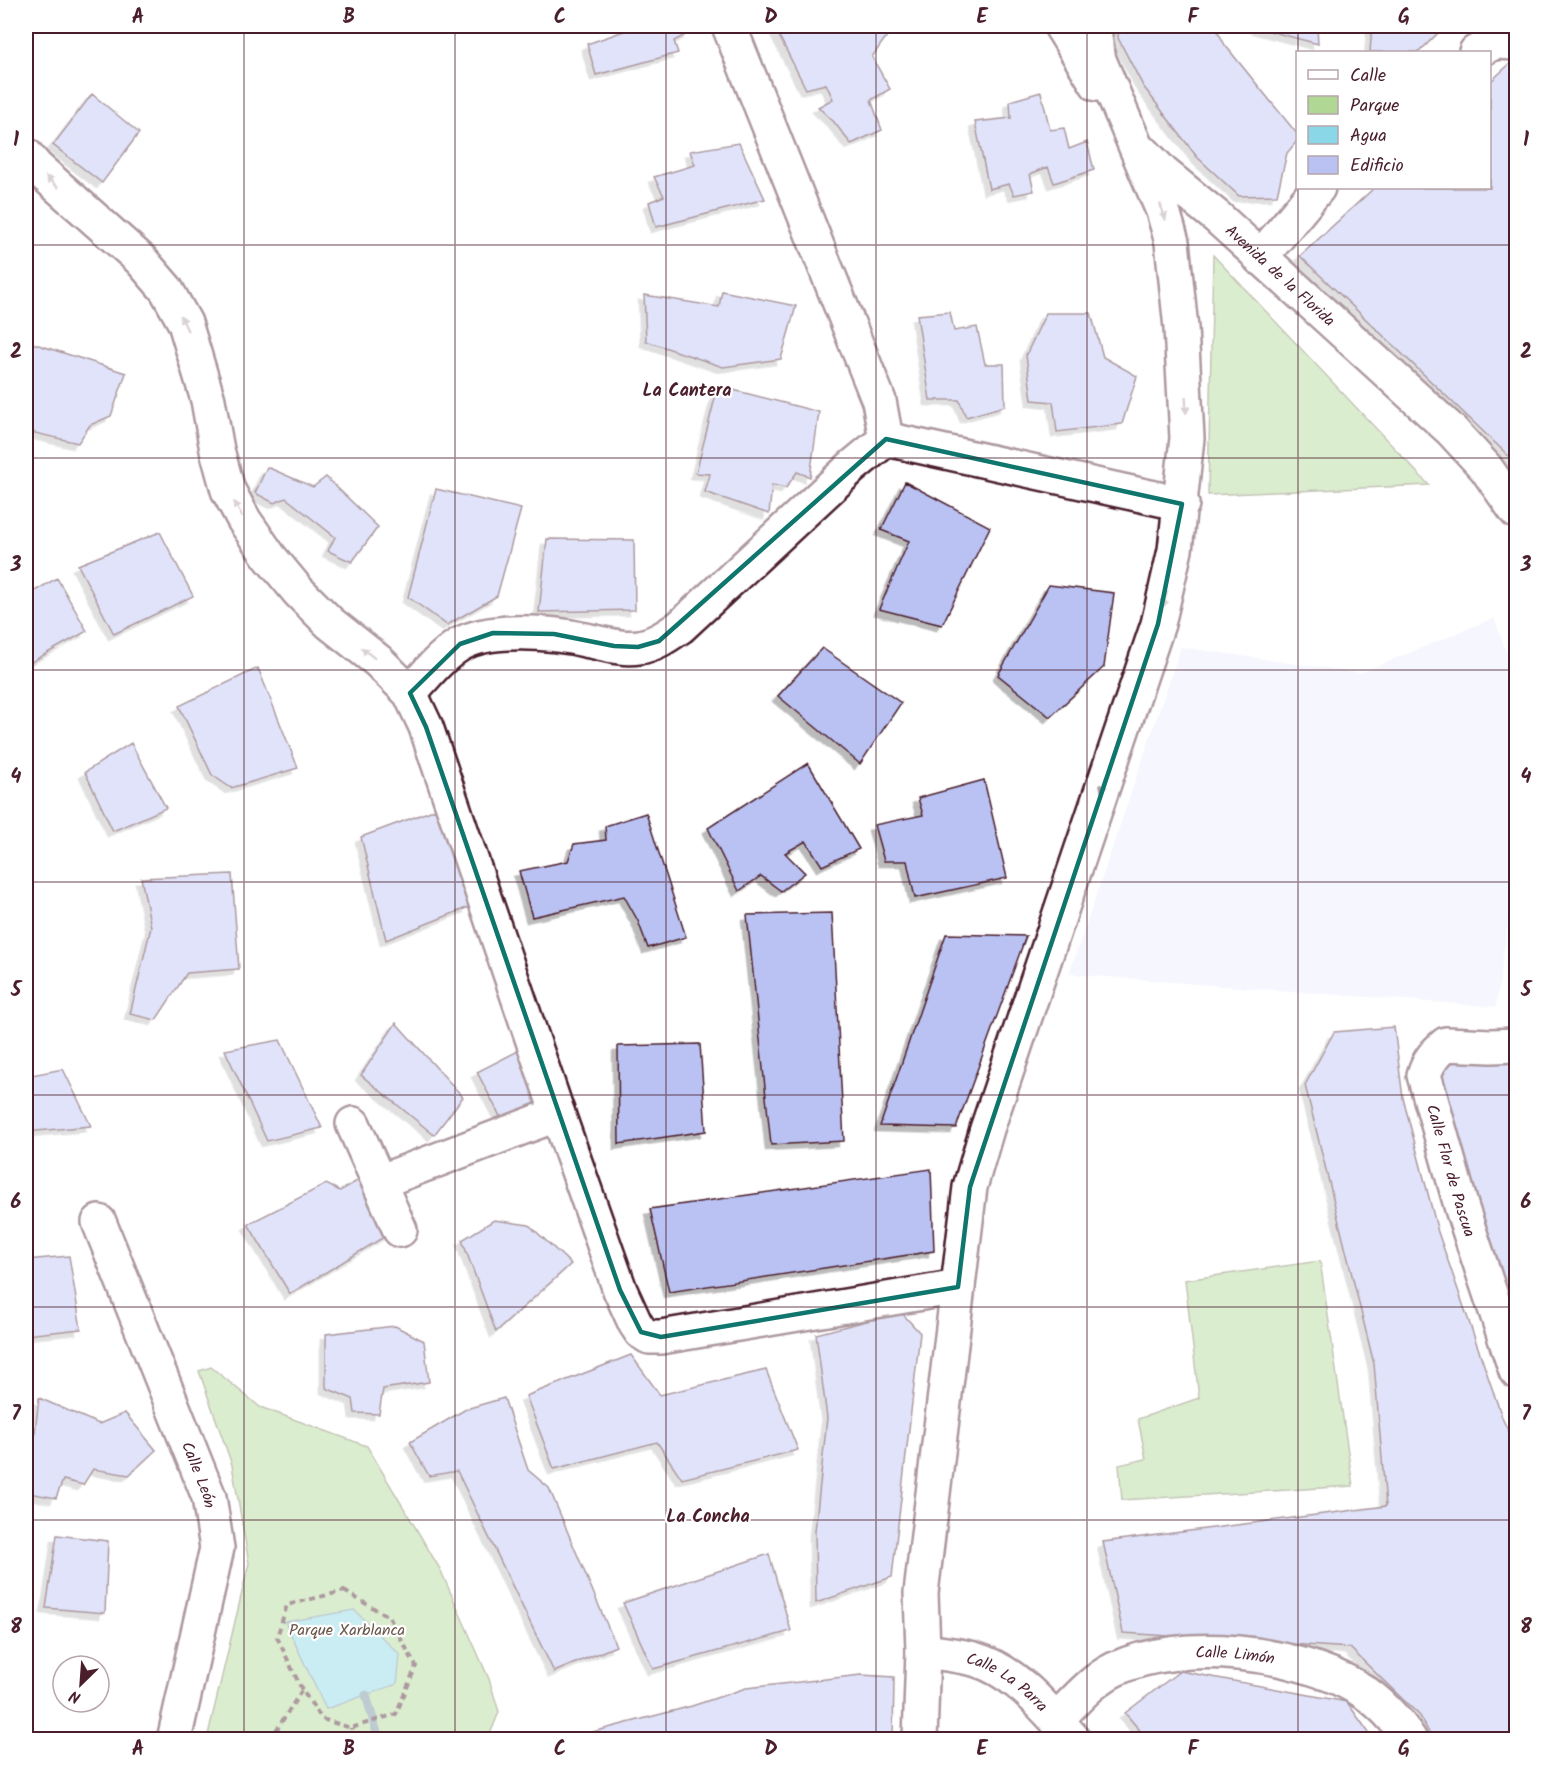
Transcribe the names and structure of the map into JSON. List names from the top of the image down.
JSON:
{
  "streets": {
    "street": [
      "Avenida de la Florida",
      "Calle Flor de Pascua",
      "Calle León",
      "Calle Limón",
      "Calle La Parra"
    ]
  },
  "crossings": [
    ["Calle Limón", "Calle La Parra"]
  ],
  "districts": ["La Cantera", "La Concha"],
  "parks": ["Parque Xarblanca"],
  "legend": [
    "Calle",
    "Parque",
    "Agua",
    "Edificio"
  ],
  "north": "bottom left",
  "grid": {
    "columns": [
      "A",
      "B",
      "C",
      "D",
      "E",
      "F",
      "G"
    ],
    "rows": [
      "1",
      "2",
      "3",
      "4",
      "5",
      "6",
      "7",
      "8"
    ]
  }
}
